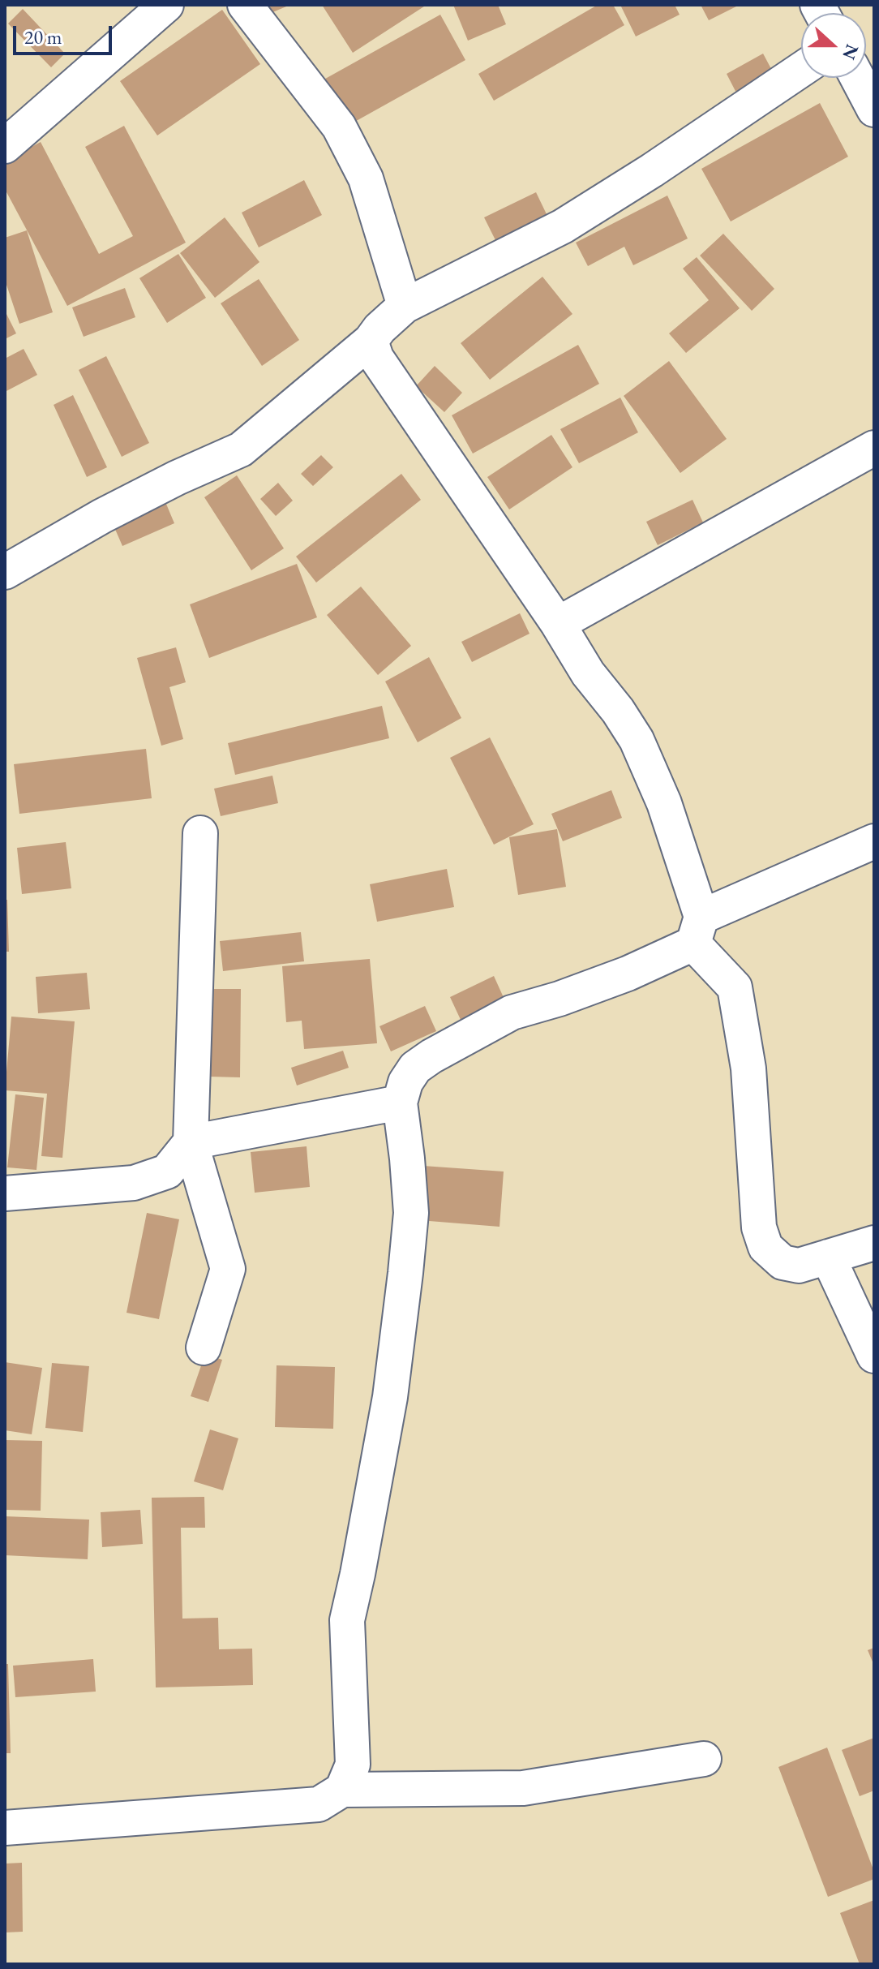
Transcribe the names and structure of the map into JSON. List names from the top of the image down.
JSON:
{
  "scale_bar": "20 m",
  "north": "right"
}
